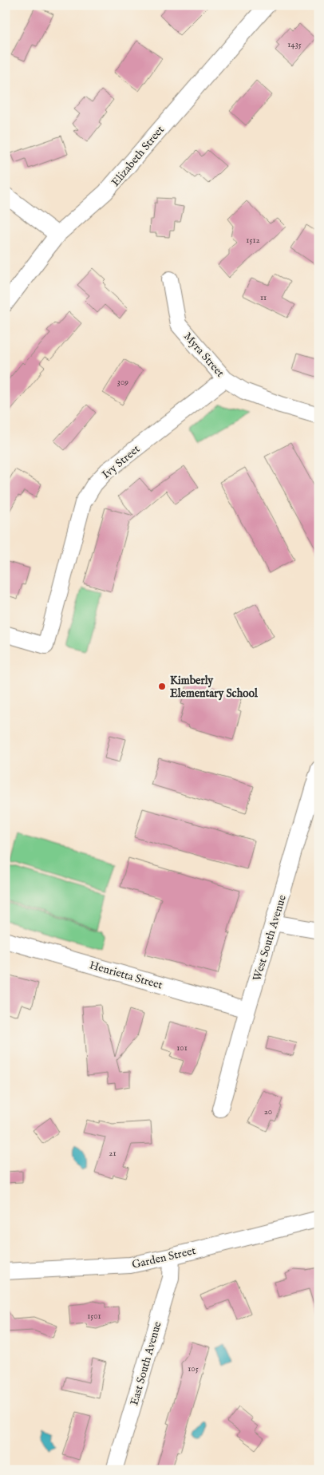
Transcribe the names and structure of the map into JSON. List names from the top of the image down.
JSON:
{
  "streets": {
    "street": [
      "Elizabeth Street",
      "Myra Street",
      "Ivy Street",
      "West South Avenue",
      "Henrietta Street",
      "Garden Street",
      "East South Avenue"
    ]
  },
  "crossings": [
    ["Myra Street", "Ivy Street"],
    ["West South Avenue", "Henrietta Street"],
    ["Garden Street", "East South Avenue"]
  ],
  "places": ["Kimberly Elementary School"],
  "house_numbers": [
    "1435",
    "1512",
    "11",
    "309",
    "101",
    "20",
    "21",
    "1501",
    "105"
  ]
}
